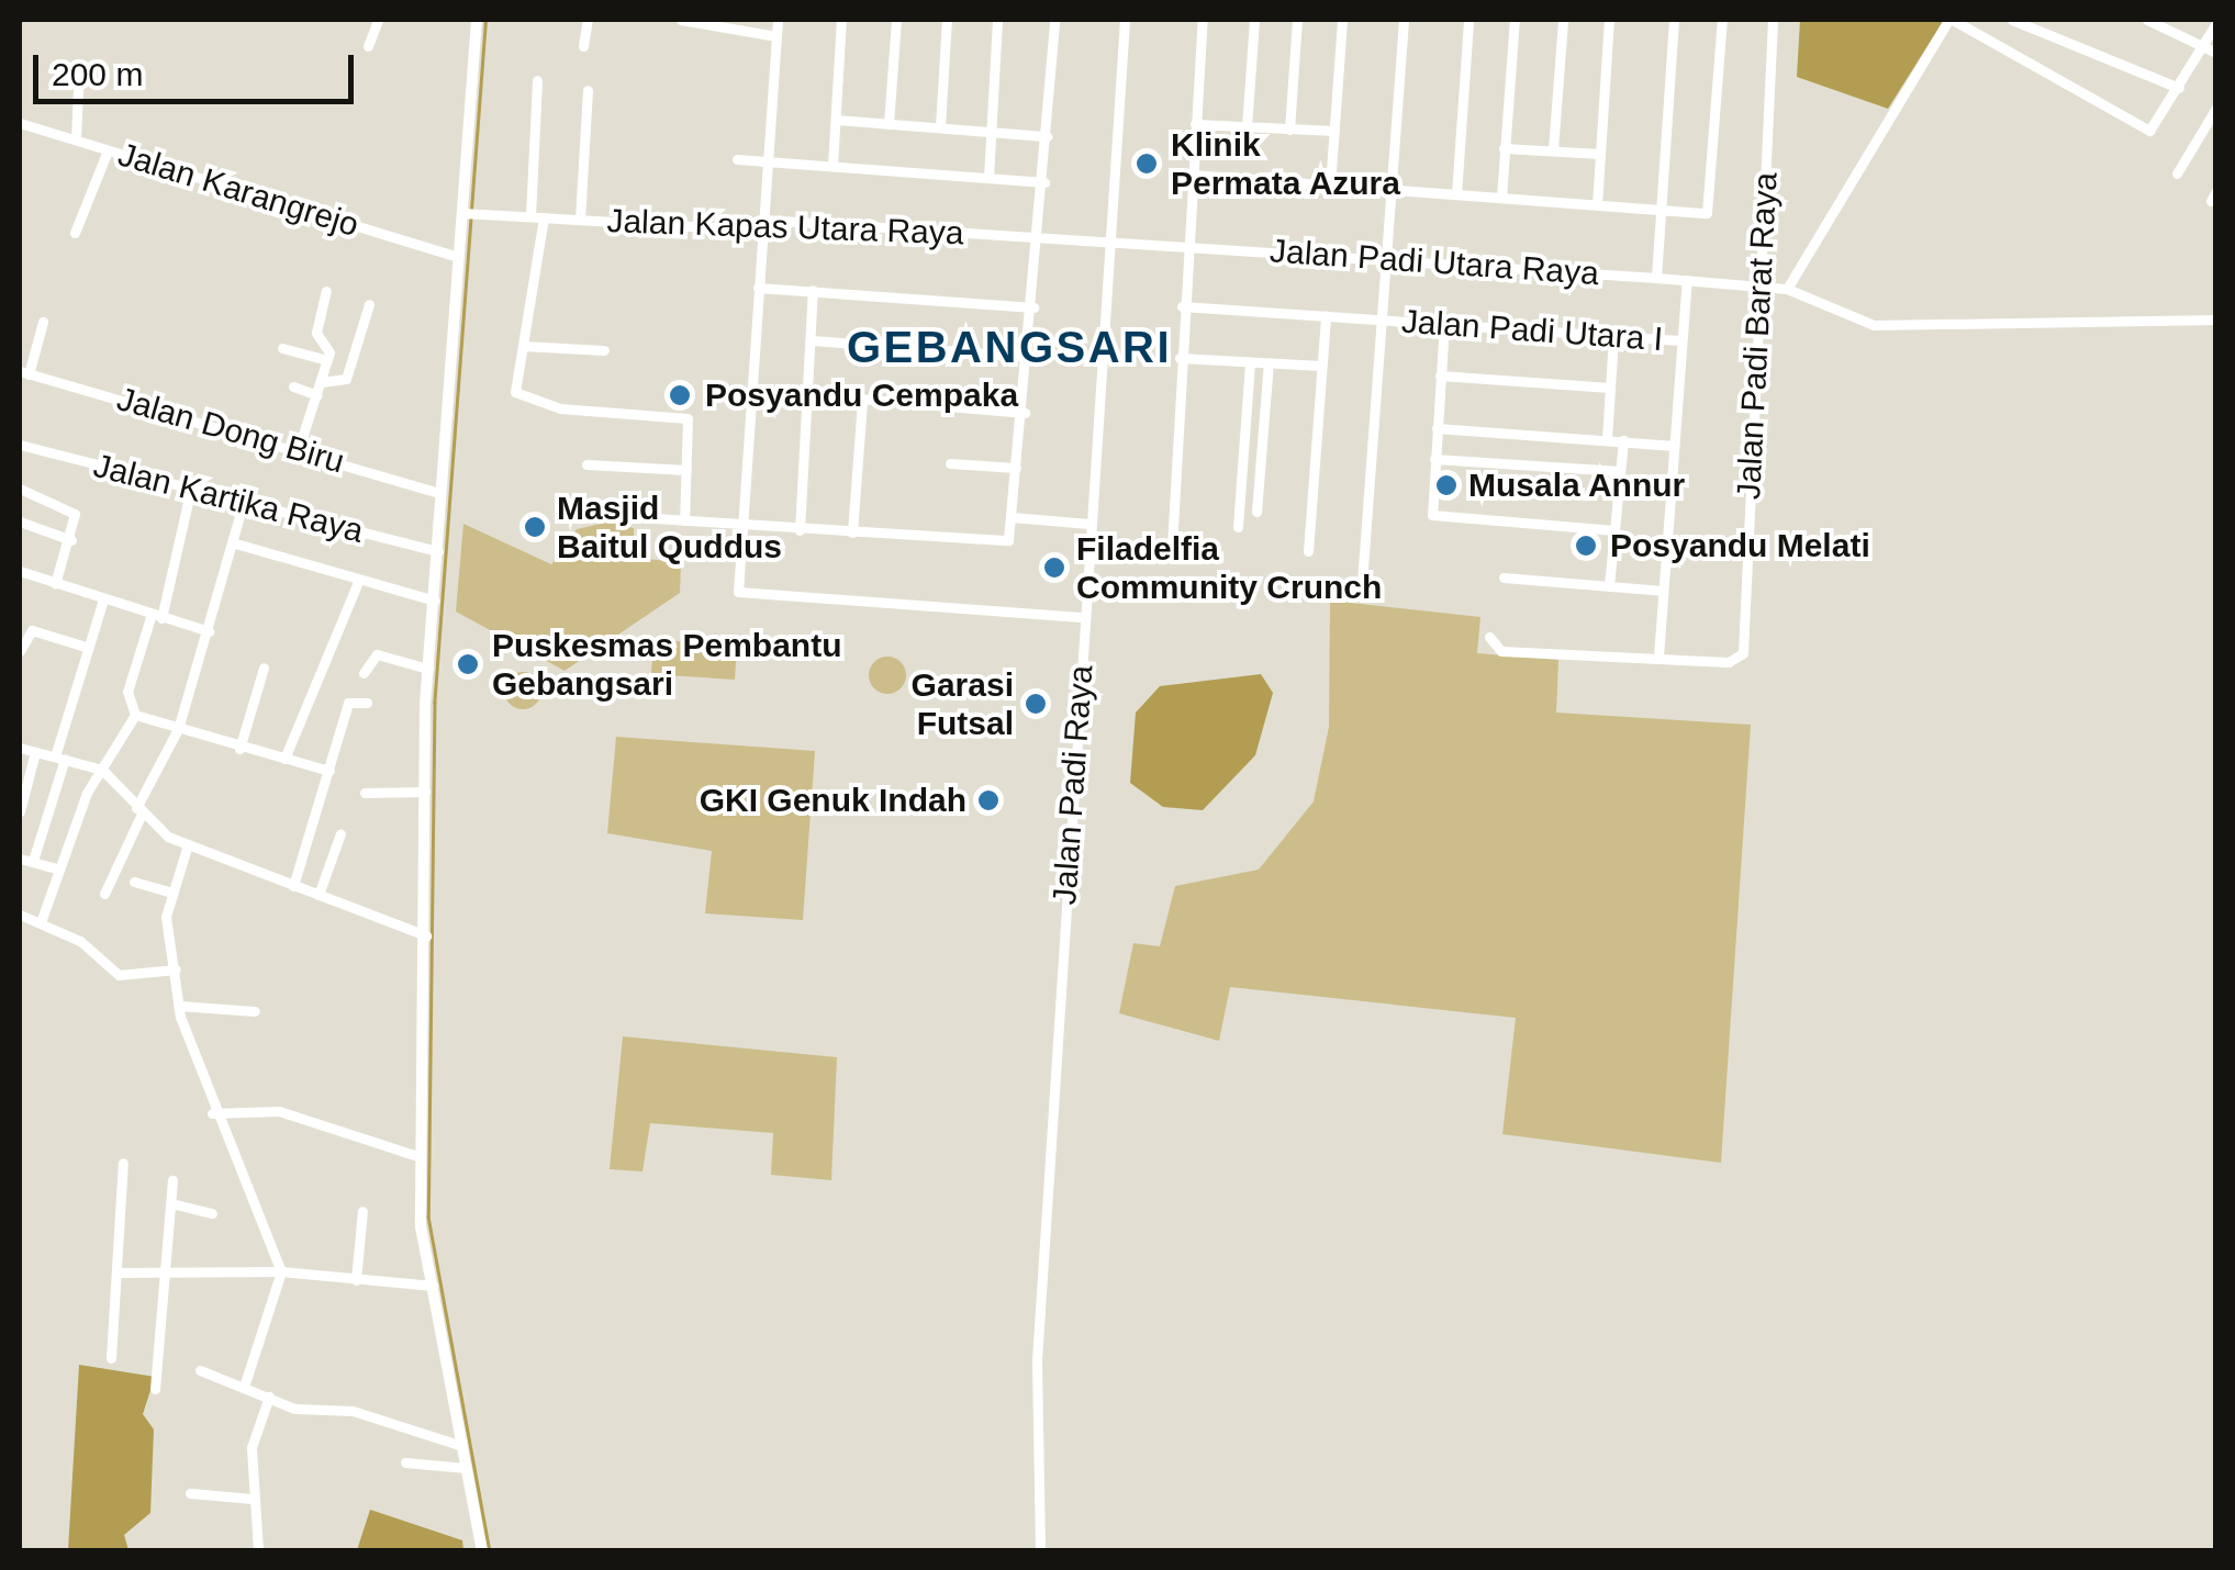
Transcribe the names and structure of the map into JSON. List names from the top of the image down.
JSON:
{
  "streets": {
    "street": [
      "Jalan Karangrejo",
      "Jalan Kapas Utara Raya",
      "Jalan Padi Utara Raya",
      "Jalan Padi Utara I",
      "Jalan Padi Barat Raya",
      "Jalan Dong Biru",
      "Jalan Kartika Raya",
      "Jalan Padi Raya"
    ]
  },
  "crossings": [
    ["Jalan Kapas Utara Raya", "Jalan Padi Utara Raya"],
    ["Jalan Kapas Utara Raya", "Jalan Padi Raya"],
    ["Jalan Padi Utara Raya", "Jalan Padi Barat Raya"],
    ["Jalan Padi Utara Raya", "Jalan Padi Raya"]
  ],
  "districts": ["GEBANGSARI"],
  "places": [
    "Klinik Permata Azura",
    "Posyandu Cempaka",
    "Musala Annur",
    "Masjid Baitul Quddus",
    "Posyandu Melati",
    "Filadelfia Community Crunch",
    "Puskesmas Pembantu Gebangsari",
    "Garasi Futsal",
    "GKI Genuk Indah"
  ],
  "scale_bar": "200 m"
}
